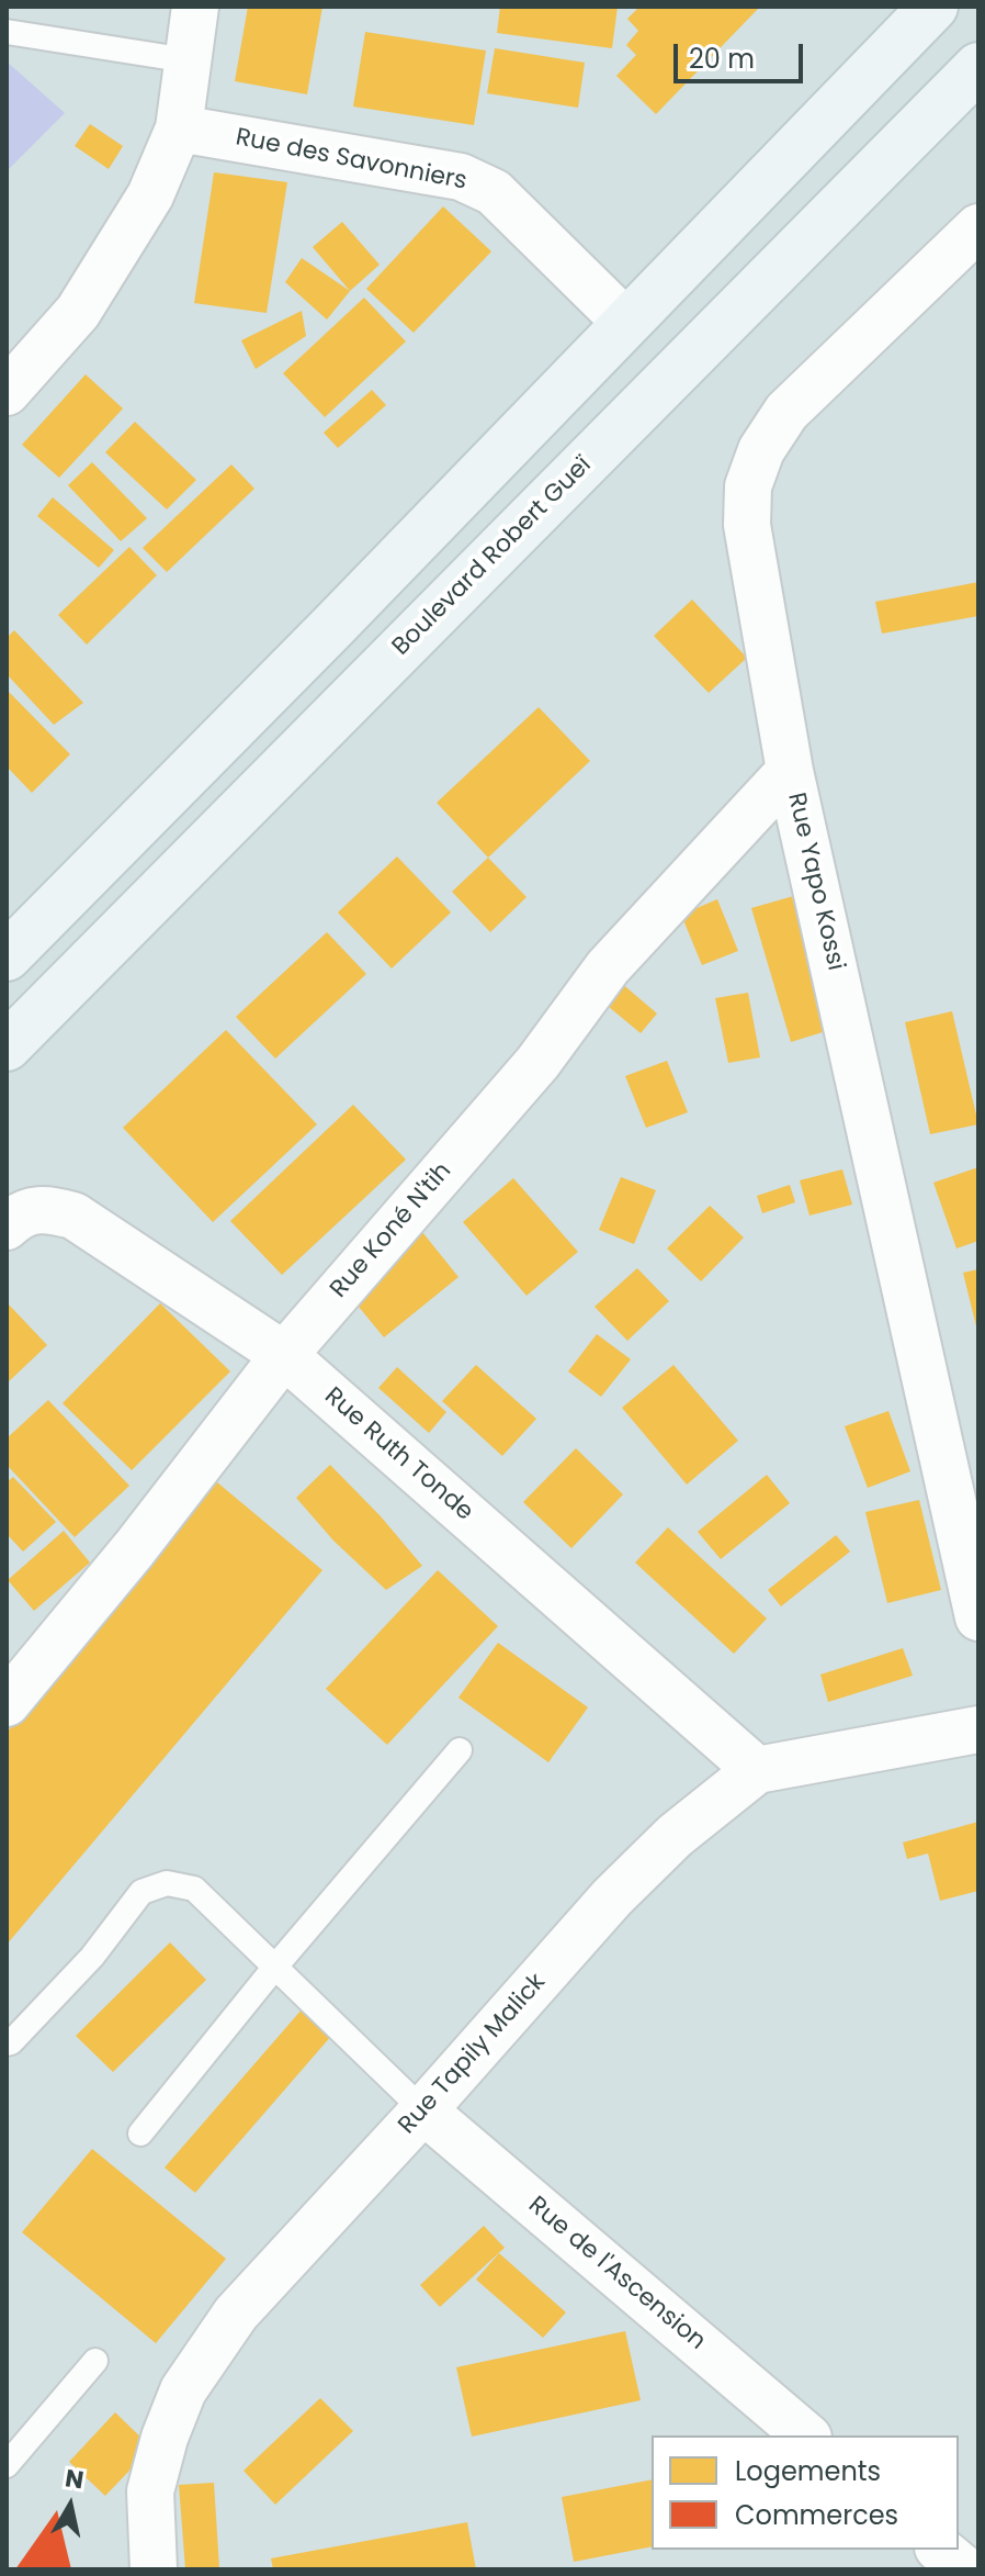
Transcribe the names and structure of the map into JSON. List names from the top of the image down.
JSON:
{
  "streets": {
    "main road": ["Boulevard Robert Gueï"],
    "street": [
      "Rue des Savonniers",
      "Rue Yapo Kossi",
      "Rue Koné N'tih",
      "Rue Ruth Tonde",
      "Rue Tapily Malick",
      "Rue de l'Ascension"
    ]
  },
  "crossings": [
    ["Rue Yapo Kossi", "Rue Koné N'tih"],
    ["Rue Koné N'tih", "Rue Ruth Tonde"],
    ["Rue Ruth Tonde", "Rue Tapily Malick"],
    ["Rue Tapily Malick", "Rue de l'Ascension"]
  ],
  "legend": ["Logements", "Commerces"],
  "scale_bar": "20 m",
  "north": "top"
}
